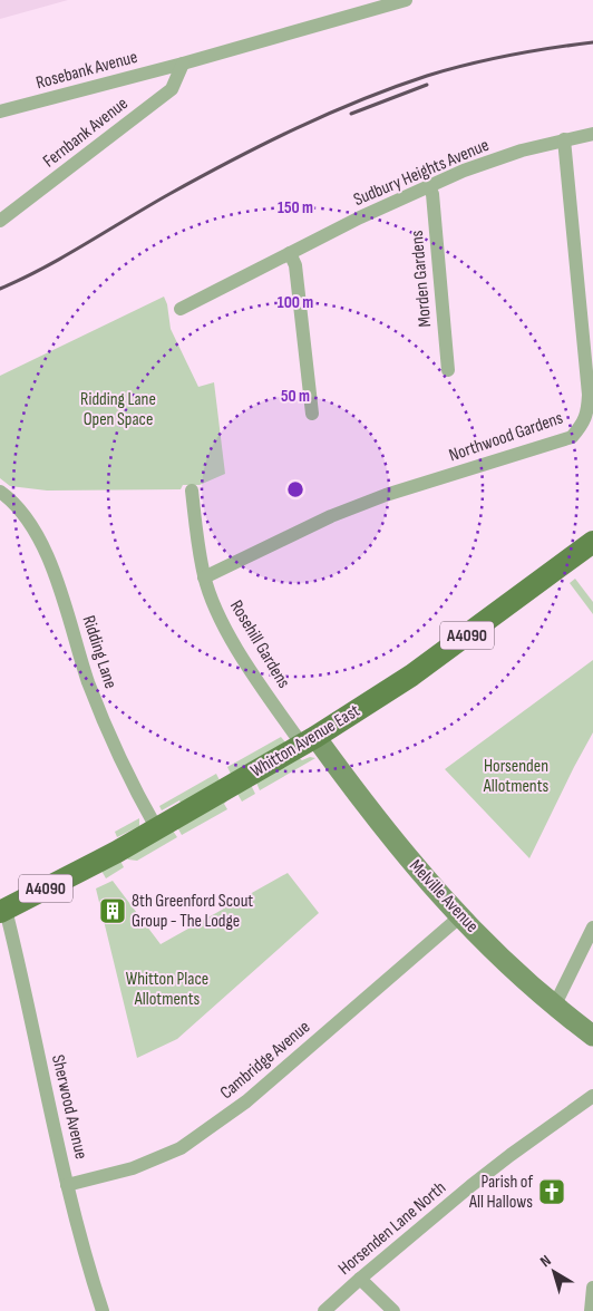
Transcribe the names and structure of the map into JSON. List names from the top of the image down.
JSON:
{
  "streets": {
    "main road": ["A4090", "Whitton Avenue East"],
    "street": [
      "Rosebank Avenue",
      "Fernbank Avenue",
      "Sudbury Heights Avenue",
      "Morden Gardens",
      "Northwood Gardens",
      "Rosehill Gardens",
      "Ridding Lane",
      "Melville Avenue",
      "Cambridge Avenue",
      "Sherwood Avenue",
      "Horsenden Lane North"
    ]
  },
  "crossings": [
    ["Rosebank Avenue", "Fernbank Avenue"],
    ["Sudbury Heights Avenue", "Morden Gardens"],
    ["Sudbury Heights Avenue", "Northwood Gardens"],
    ["Northwood Gardens", "Rosehill Gardens"],
    ["Rosehill Gardens", "Whitton Avenue East"],
    ["Rosehill Gardens", "Melville Avenue"],
    ["Ridding Lane", "Whitton Avenue East"],
    ["Whitton Avenue East", "Melville Avenue"],
    ["Whitton Avenue East", "Sherwood Avenue"],
    ["Melville Avenue", "Cambridge Avenue"],
    ["Cambridge Avenue", "Sherwood Avenue"]
  ],
  "parks": ["Ridding Lane Open Space", "Horsenden Allotments", "Whitton Place Allotments"],
  "places": {
    "building": ["8th Greenford Scout Group - The Lodge"],
    "church": ["Parish of All Hallows"]
  },
  "north": "top left",
  "rings": ["150 m", "100 m", "50 m"]
}
